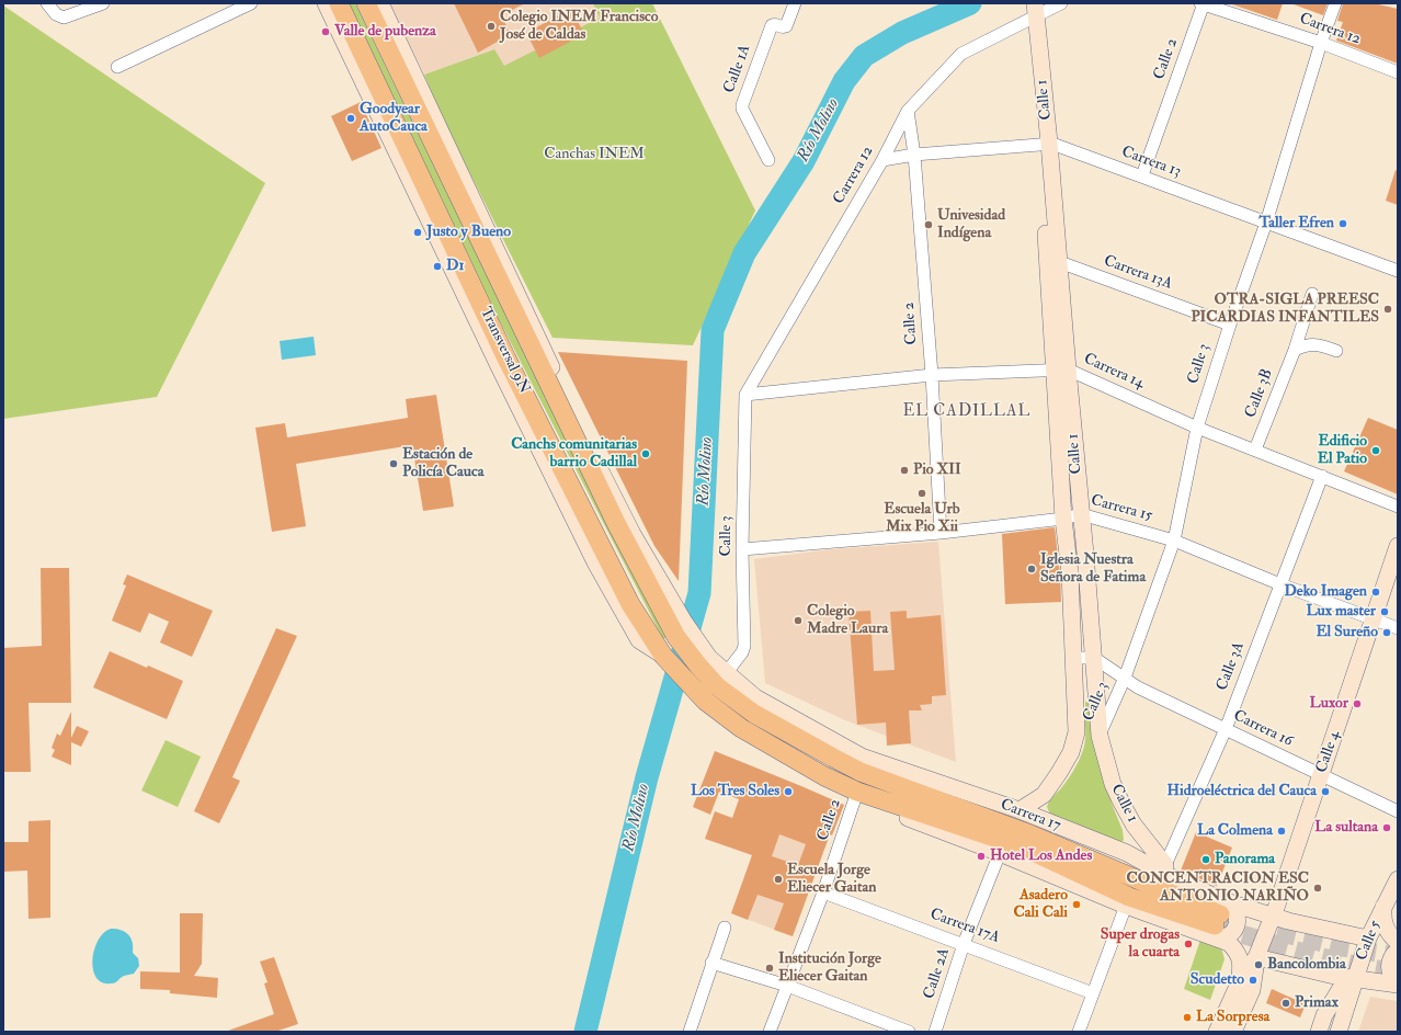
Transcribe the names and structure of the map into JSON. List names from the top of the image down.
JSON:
{
  "streets": {
    "main road": [
      "Calle 1",
      "Transversal 9N",
      "Calle 4",
      "Carrera 17",
      "Calle 5"
    ],
    "street": [
      "Carrera 12",
      "Calle 2",
      "Calle 1A",
      "Carrera 13",
      "Carrera 13A",
      "Calle 3",
      "Carrera 14",
      "Calle 3B",
      "Carrera 15",
      "Calle 3A",
      "Carrera 16",
      "Carrera 17A",
      "Calle 2A"
    ]
  },
  "crossings": [
    ["Carrera 12", "Calle 2"],
    ["Carrera 12", "Calle 1"],
    ["Carrera 12", "Carrera 13"],
    ["Carrera 12", "Calle 3"],
    ["Carrera 12", "Carrera 14"],
    ["Calle 2", "Carrera 13"],
    ["Calle 2", "Carrera 14"],
    ["Calle 2", "Carrera 15"],
    ["Calle 2", "Carrera 17"],
    ["Calle 2", "Carrera 17A"],
    ["Calle 1", "Carrera 13"],
    ["Calle 1", "Carrera 13A"],
    ["Calle 1", "Calle 3"],
    ["Calle 1", "Carrera 14"],
    ["Calle 1", "Carrera 15"],
    ["Calle 1", "Calle 3A"],
    ["Calle 1", "Carrera 16"],
    ["Calle 1", "Carrera 17"],
    ["Carrera 13", "Calle 3"],
    ["Carrera 13A", "Calle 3"],
    ["Transversal 9N", "Carrera 17"],
    ["Calle 3", "Carrera 14"],
    ["Calle 3", "Carrera 15"],
    ["Calle 3", "Carrera 16"],
    ["Calle 3", "Carrera 17"],
    ["Carrera 14", "Calle 3B"],
    ["Carrera 14", "Calle 3A"],
    ["Carrera 15", "Calle 3A"],
    ["Carrera 15", "Calle 4"],
    ["Calle 3A", "Carrera 16"],
    ["Calle 3A", "Carrera 17"],
    ["Carrera 16", "Calle 4"],
    ["Calle 4", "Carrera 17"],
    ["Carrera 17", "Calle 5"],
    ["Carrera 17A", "Calle 2A"]
  ],
  "districts": ["EL CADILLAL"],
  "water": ["Río Molino"],
  "parks": ["Canchas INEM"],
  "places": [
    "Colegio INEM Francisco José de Caldas",
    "Valle de pubenza",
    "Goodyear AutoCauca",
    "Taller Efren",
    "Univesidad Indígena",
    "Justo y Bueno",
    "D1",
    "OTRA-SIGLA PREESC PICARDIAS INFANTILES",
    "Edificio El Patio",
    "Canchs comunitarias barrio Cadillal",
    "Estación de Policía Cauca",
    "Pio XII",
    "Escuela Urb Mix Pio Xii",
    "Iglesia Nuestra Señora de Fatima",
    "Deko Imagen",
    "Lux master",
    "Colegio Madre Laura",
    "El Sureño",
    "Luxor",
    "Los Tres Soles",
    "Hidroeléctrica del Cauca",
    "La sultana",
    "La Colmena",
    "Hotel Los Andes",
    "Panorama",
    "Escuela Jorge Eliecer Gaitan",
    "CONCENTRACION ESC ANTONIO NARIÑO",
    "Asadero Cali Cali",
    "Super drogas la cuarta",
    "Bancolombia",
    "Institución Jorge Eliecer Gaitan",
    "Scudetto",
    "Primax",
    "La Sorpresa"
  ]
}
